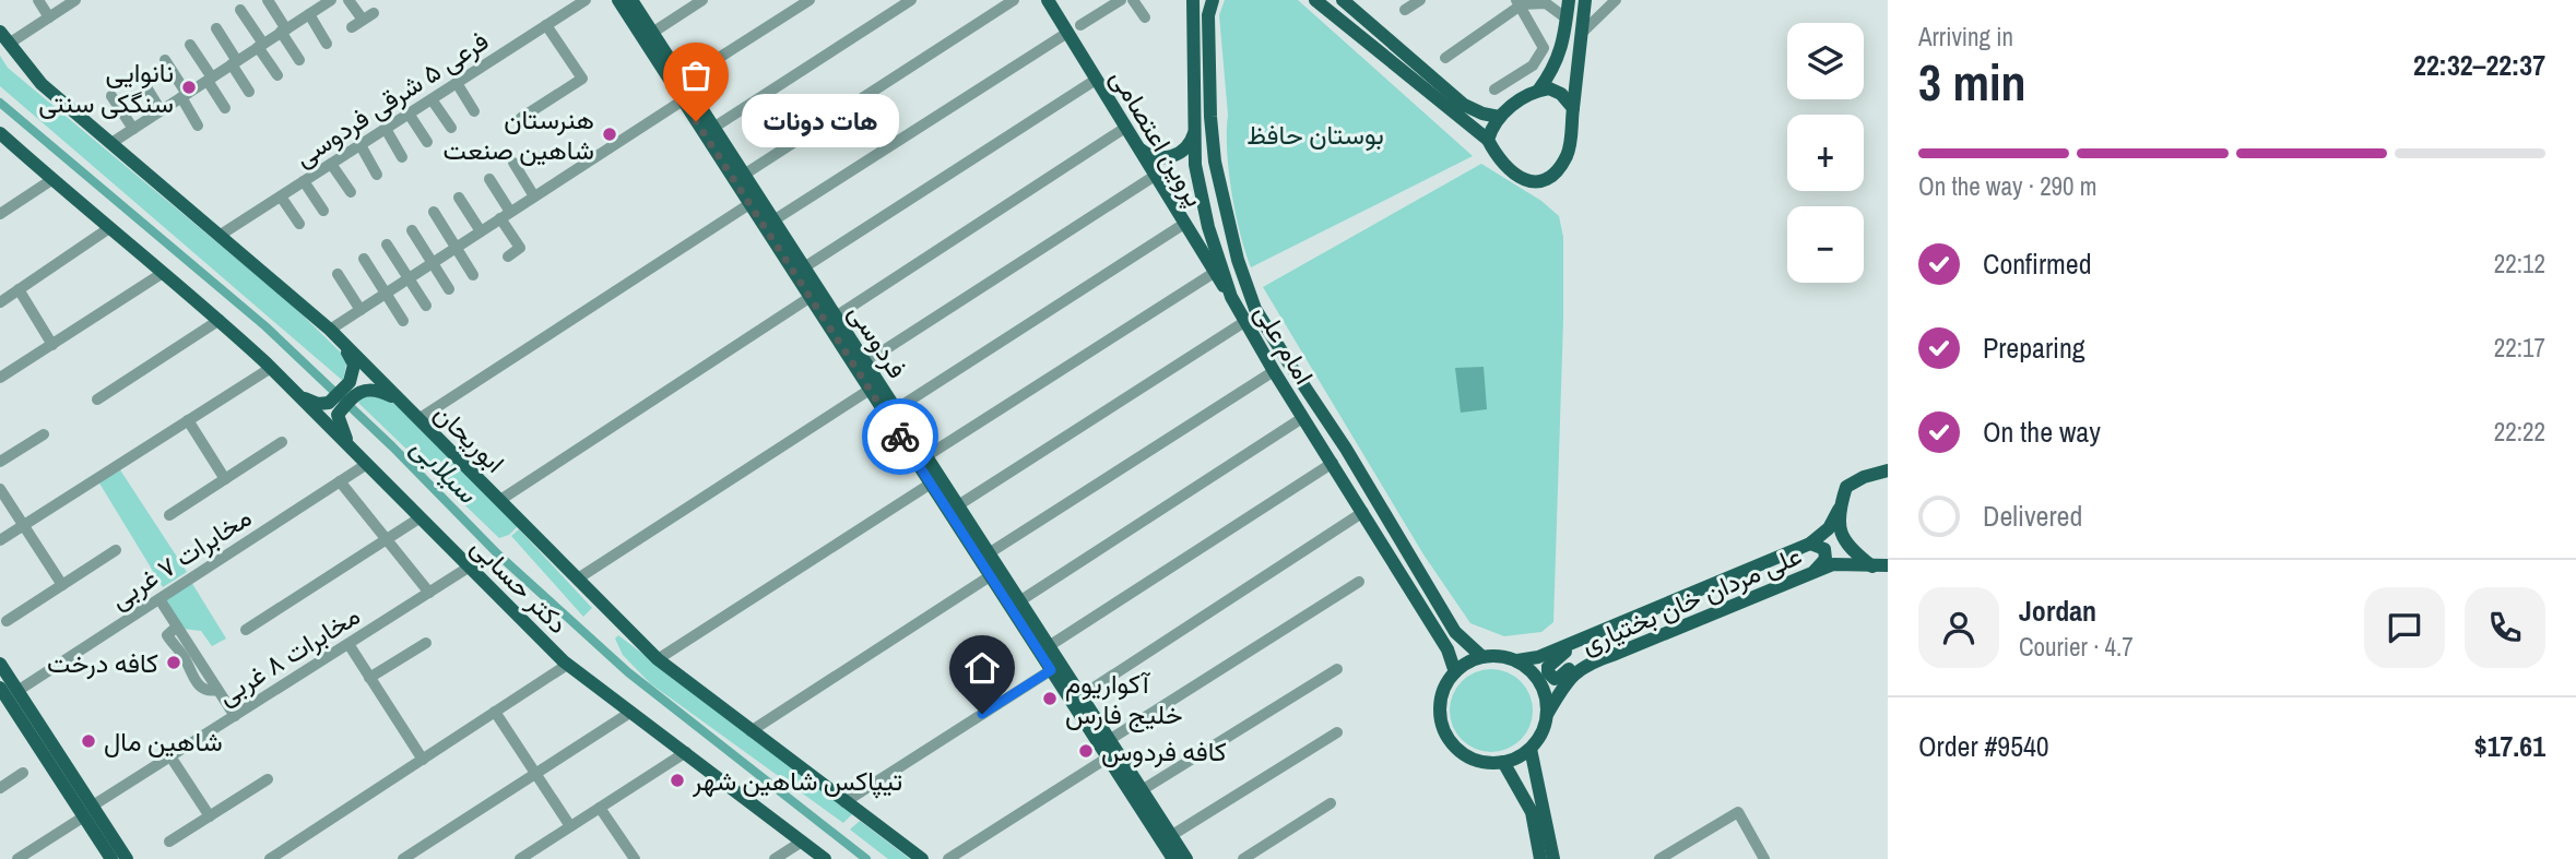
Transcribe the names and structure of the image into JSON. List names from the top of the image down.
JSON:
{
  "streets": {
    "main road": [
      "پروین اعتصامی",
      "فردوسی",
      "امام علی",
      "ابوریحان",
      "دکتر حسابی",
      "علی مردان خان بختیاری"
    ],
    "street": ["فرعی ۵ شرقی فردوسی", "مخابرات ۷ غربی", "مخابرات ۸ غربی"]
  },
  "crossings": [
    ["فرعی ۵ شرقی فردوسی", "ابوریحان"],
    ["پروین اعتصامی", "امام علی"],
    ["امام علی", "علی مردان خان بختیاری"],
    ["مخابرات ۷ غربی", "دکتر حسابی"],
    ["دکتر حسابی", "مخابرات ۸ غربی"]
  ],
  "water": ["سیلابی"],
  "parks": ["بوستان حافظ"],
  "places": [
    "نانوایی سنگکی سنتی",
    "هات دونات",
    "هنرستان شاهین صنعت",
    "کافه درخت",
    "آکواریوم خلیج فارس",
    "شاهین مال",
    "کافه فردوس",
    "تیپاکس شاهین شهر"
  ],
  "page": {
    "heading": ["3 min", "Arriving in", "22:32–22:37"],
    "panel": [
      "Jordan",
      "Courier · 4.7",
      "Order #9540",
      "$17.61"
    ],
    "map_buttons": ["+", "−"],
    "bubble": "هات دونات",
    "bar": "On the way · 290 m",
    "list": [
      ["Confirmed", "22:12"],
      ["Preparing", "22:17"],
      ["On the way", "22:22"],
      "Delivered"
    ]
  }
}
